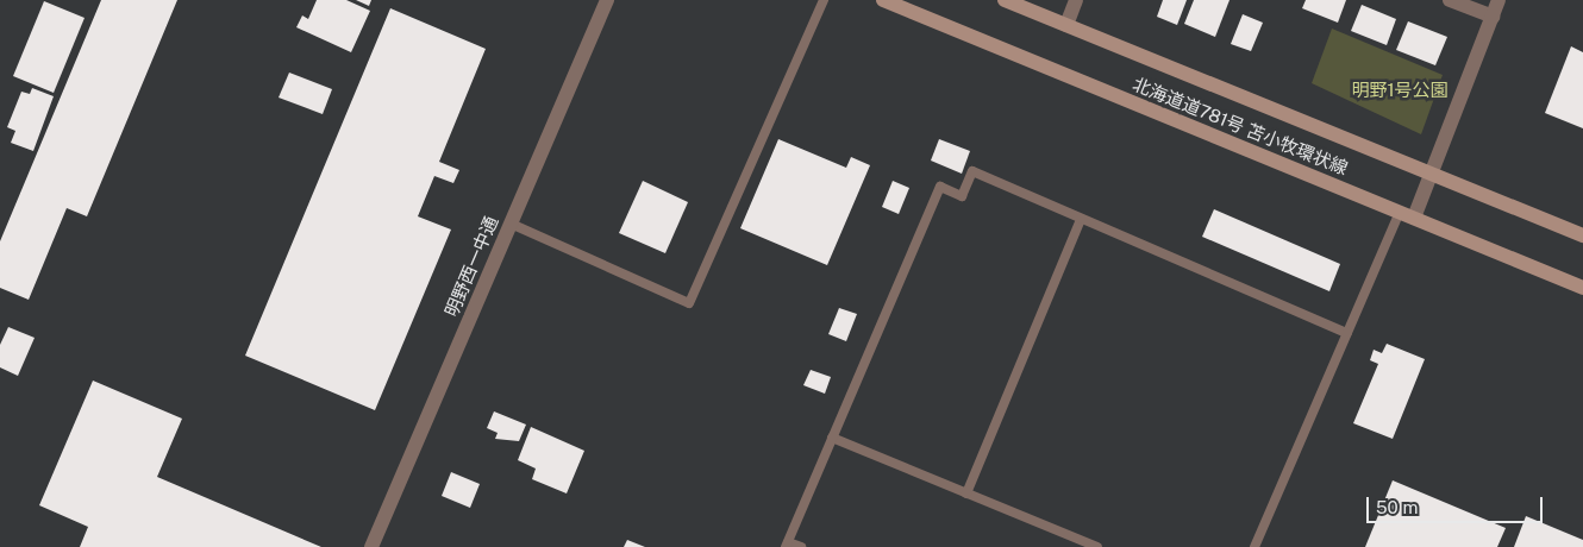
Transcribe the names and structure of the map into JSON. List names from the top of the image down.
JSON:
{
  "streets": {
    "main road": ["北海道道781号 苫小牧環状線"],
    "street": ["明野西一中通"]
  },
  "parks": ["明野1号公園"],
  "scale_bar": "50 m"
}
